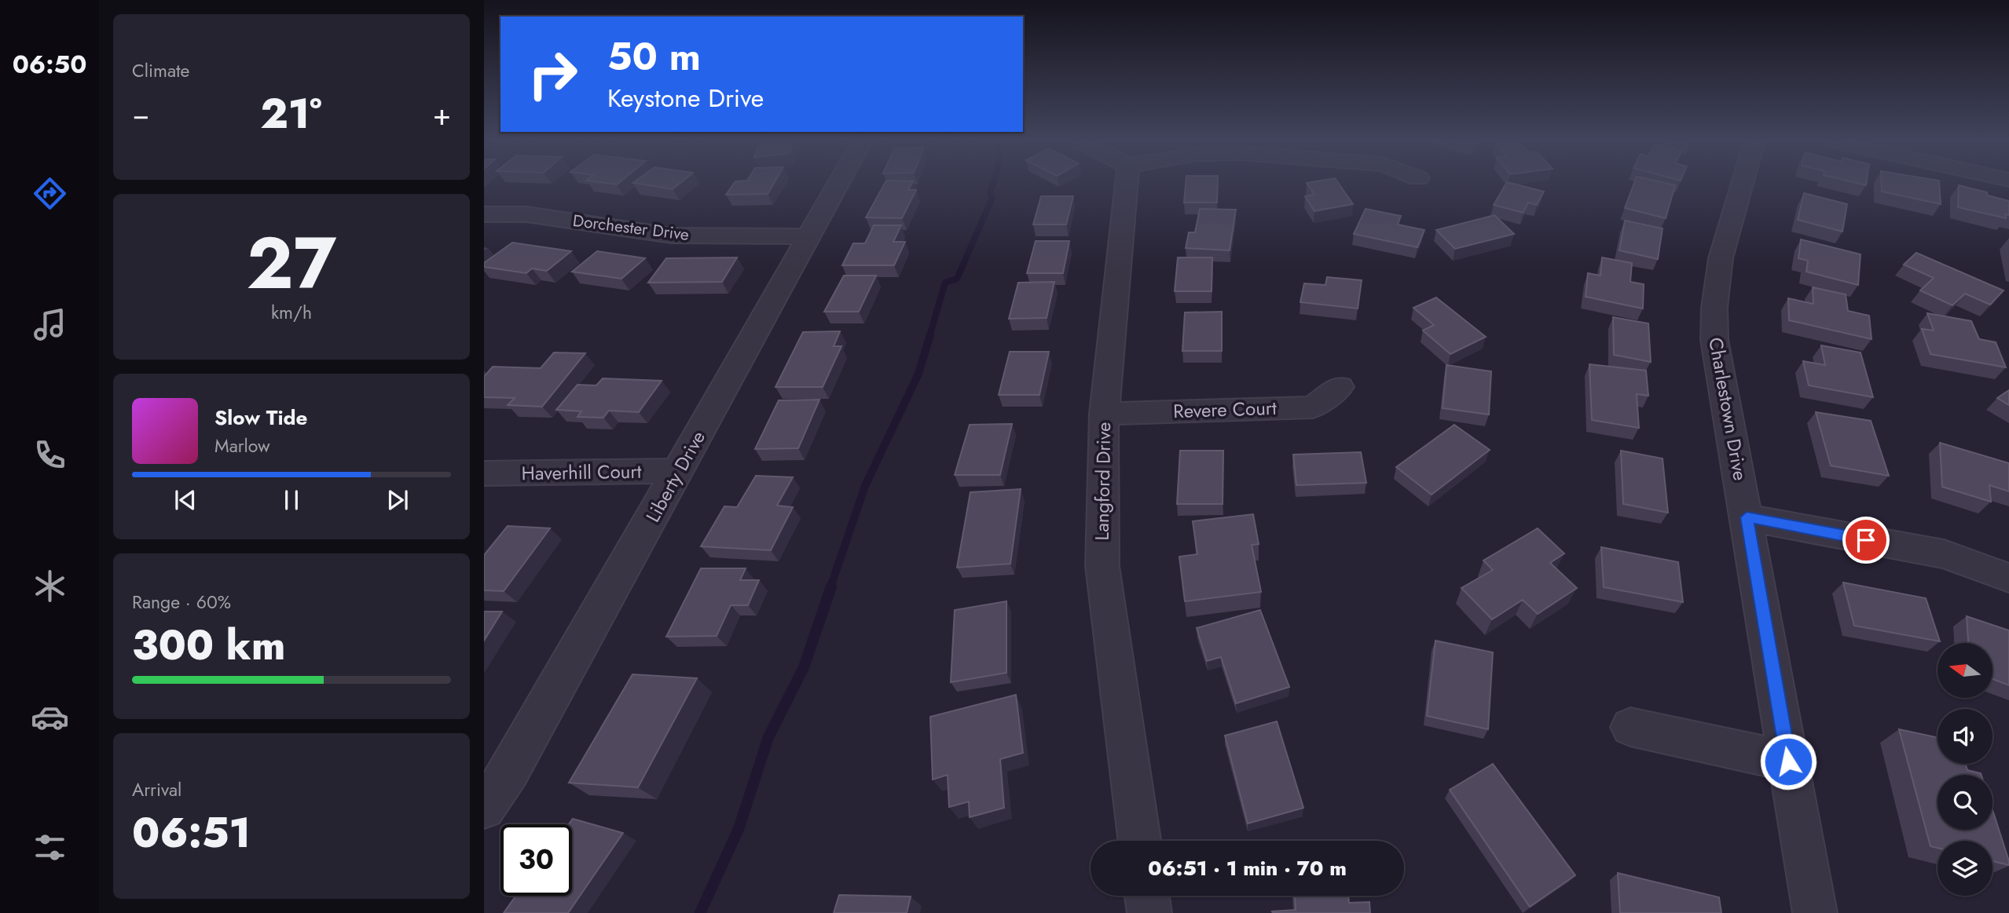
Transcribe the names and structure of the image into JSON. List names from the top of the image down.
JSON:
{
  "streets": {
    "street": [
      "Dorchester Drive",
      "Charlestown Drive",
      "Revere Court",
      "Haverhill Court",
      "Liberty Drive",
      "Langford Drive"
    ]
  },
  "crossings": [
    ["Dorchester Drive", "Liberty Drive"],
    ["Revere Court", "Langford Drive"],
    ["Haverhill Court", "Liberty Drive"]
  ],
  "north": "left",
  "page": {
    "tabs": "06:50",
    "tile": [
      "Climate",
      ["27", "km/h"],
      ["Range · 60%", "300 km"],
      ["Arrival", "06:51"]
    ],
    "turn": ["50 m", "Keystone Drive"],
    "heat": ["−", "21°", "+"],
    "song": ["Slow Tide", "Marlow"],
    "limit": "30",
    "trip": "06:51 · 1 min · 70 m"
  }
}
